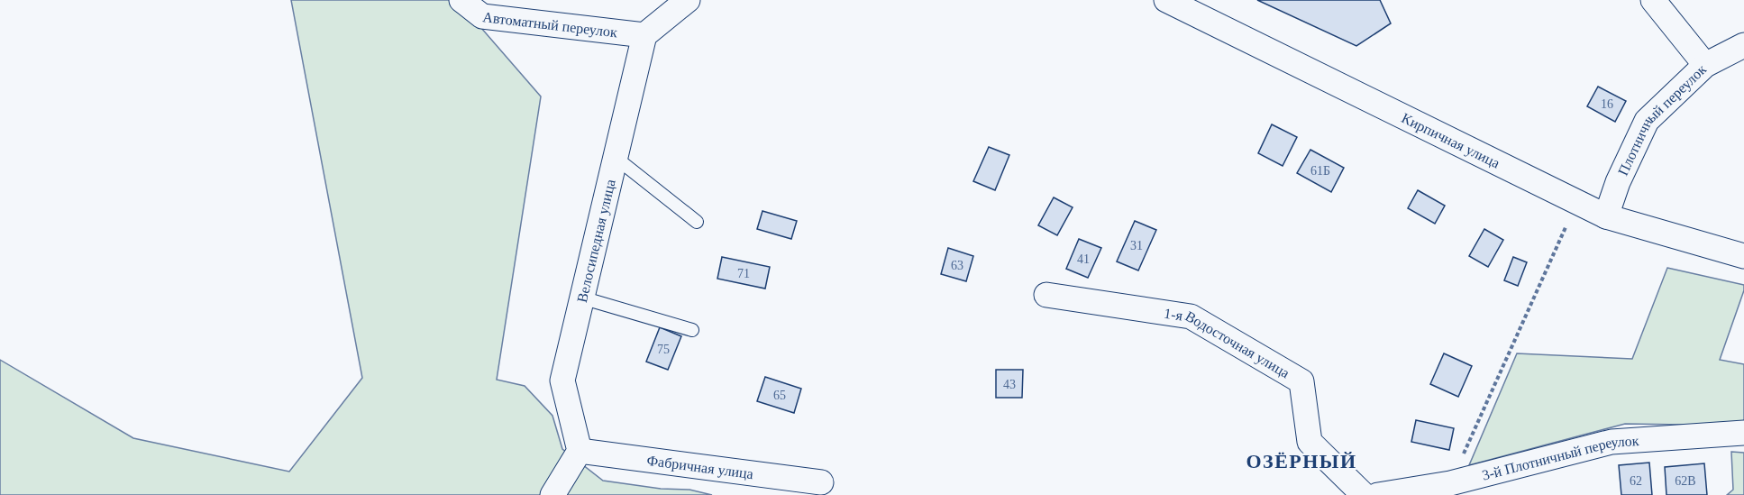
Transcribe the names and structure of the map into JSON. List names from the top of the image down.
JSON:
{
  "streets": {
    "street": [
      "Автоматный переулок",
      "Плотничный переулок",
      "Кирпичная улица",
      "Велосипедная улица",
      "1-я Водосточная улица",
      "3-й Плотничный переулок",
      "Фабричная улица"
    ]
  },
  "crossings": [
    ["Автоматный переулок", "Велосипедная улица"],
    ["Плотничный переулок", "Кирпичная улица"],
    ["Велосипедная улица", "Фабричная улица"]
  ],
  "districts": ["ОЗЁРНЫЙ"],
  "house_numbers": [
    "16",
    "61Б",
    "31",
    "41",
    "63",
    "71",
    "75",
    "43",
    "65",
    "62",
    "62В"
  ]
}
